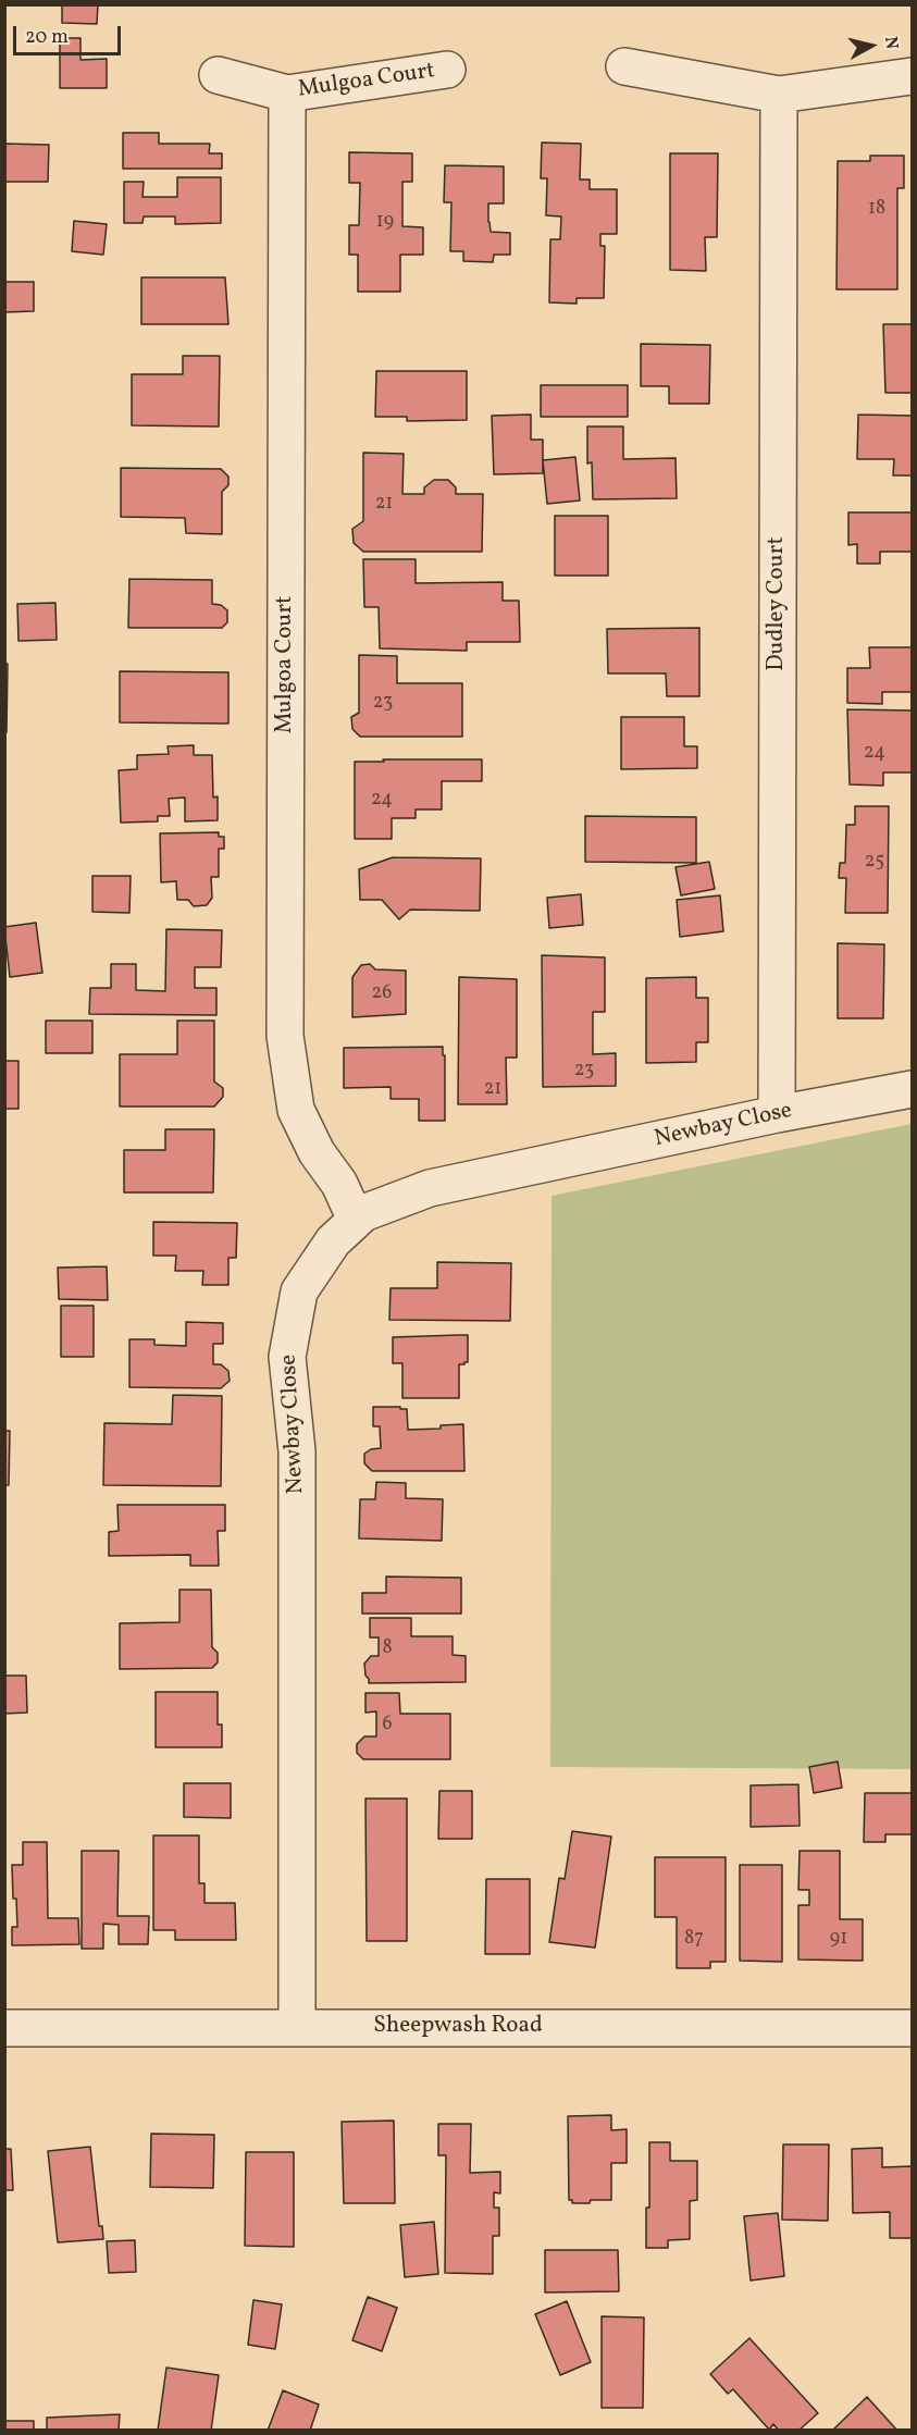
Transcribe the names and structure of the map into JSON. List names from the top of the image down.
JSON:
{
  "streets": {
    "street": [
      "Mulgoa Court",
      "Dudley Court",
      "Newbay Close",
      "Sheepwash Road"
    ]
  },
  "crossings": [
    ["Mulgoa Court", "Newbay Close"],
    ["Dudley Court", "Newbay Close"],
    ["Newbay Close", "Sheepwash Road"]
  ],
  "house_numbers": [
    "18",
    "19",
    "21",
    "23",
    "24",
    "24",
    "25",
    "26",
    "23",
    "21",
    "8",
    "6",
    "87",
    "91"
  ],
  "scale_bar": "20 m",
  "north": "right"
}
